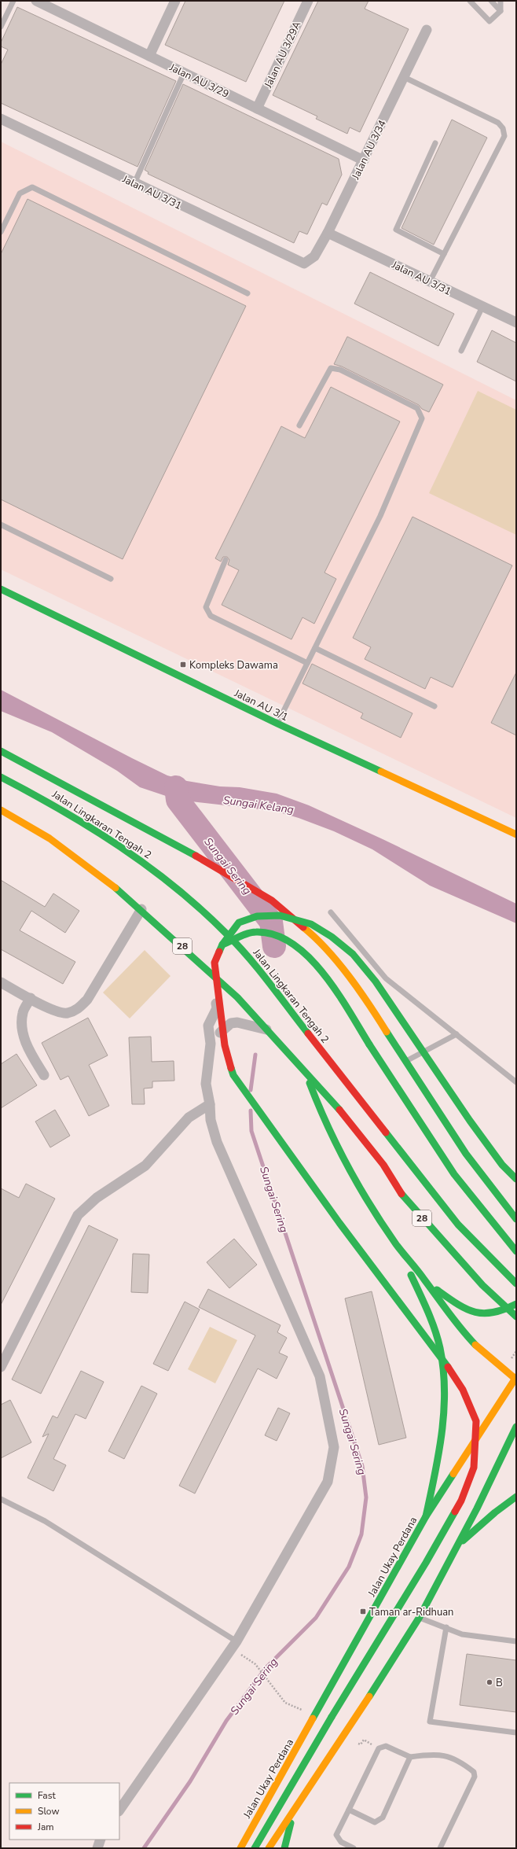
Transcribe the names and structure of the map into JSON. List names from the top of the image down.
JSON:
{
  "streets": {
    "main road": [
      "Jalan AU 3/1",
      "Jalan Lingkaran Tengah 2",
      "28",
      "Jalan Ukay Perdana"
    ],
    "street": [
      "Jalan AU 3/29A",
      "Jalan AU 3/29",
      "Jalan AU 3/34",
      "Jalan AU 3/31"
    ]
  },
  "crossings": [
    ["Jalan AU 3/29A", "Jalan AU 3/29"],
    ["Jalan AU 3/29", "Jalan AU 3/34"],
    ["Jalan AU 3/34", "Jalan AU 3/31"]
  ],
  "water": ["Sungai Kelang", "Sungai Sering"],
  "places": {
    "transit": ["Kompleks Dawama", "Taman ar-Ridhuan"],
    "other": ["B"]
  },
  "legend": ["Fast", "Slow", "Jam"]
}
